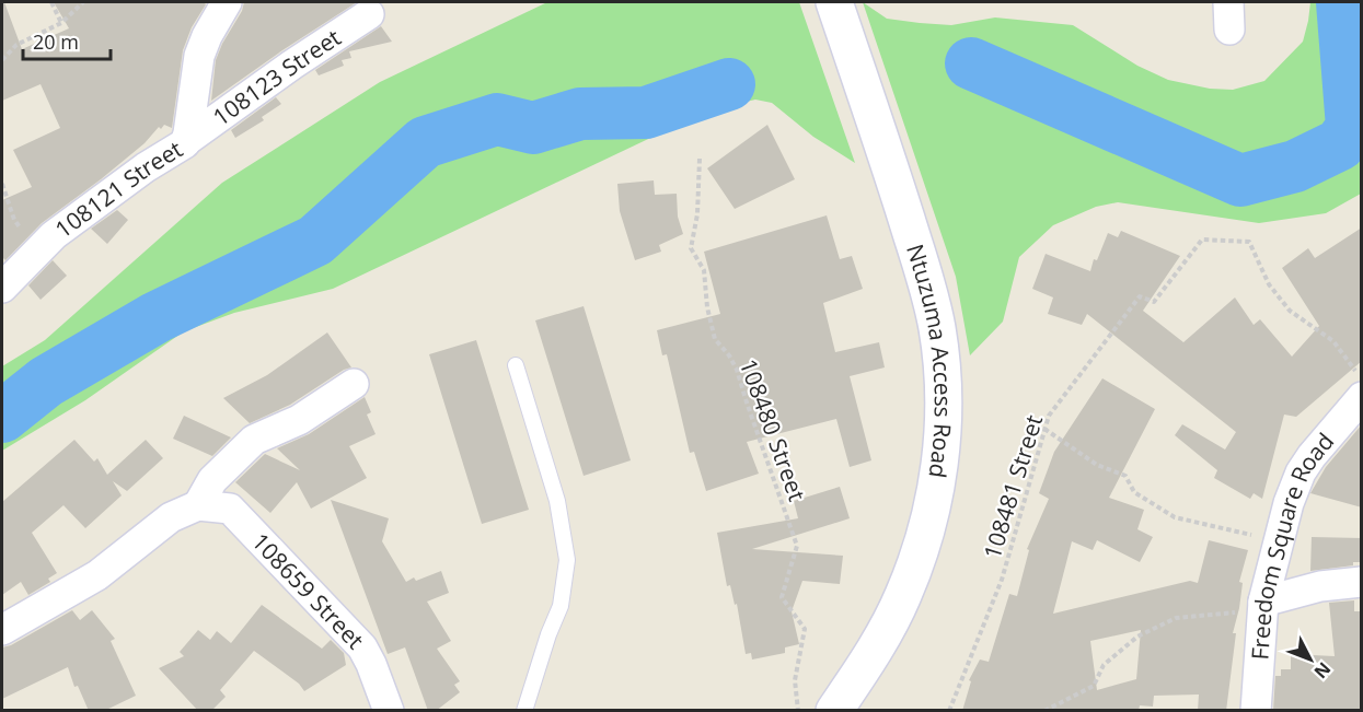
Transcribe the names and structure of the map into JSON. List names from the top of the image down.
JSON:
{
  "streets": {
    "street": [
      "108123 Street",
      "108121 Street",
      "Ntuzuma Access Road",
      "Freedom Square Road",
      "108659 Street"
    ],
    "path": ["108480 Street", "108481 Street"]
  },
  "crossings": [
    ["108123 Street", "108121 Street"]
  ],
  "scale_bar": "20 m",
  "north": "bottom right"
}
